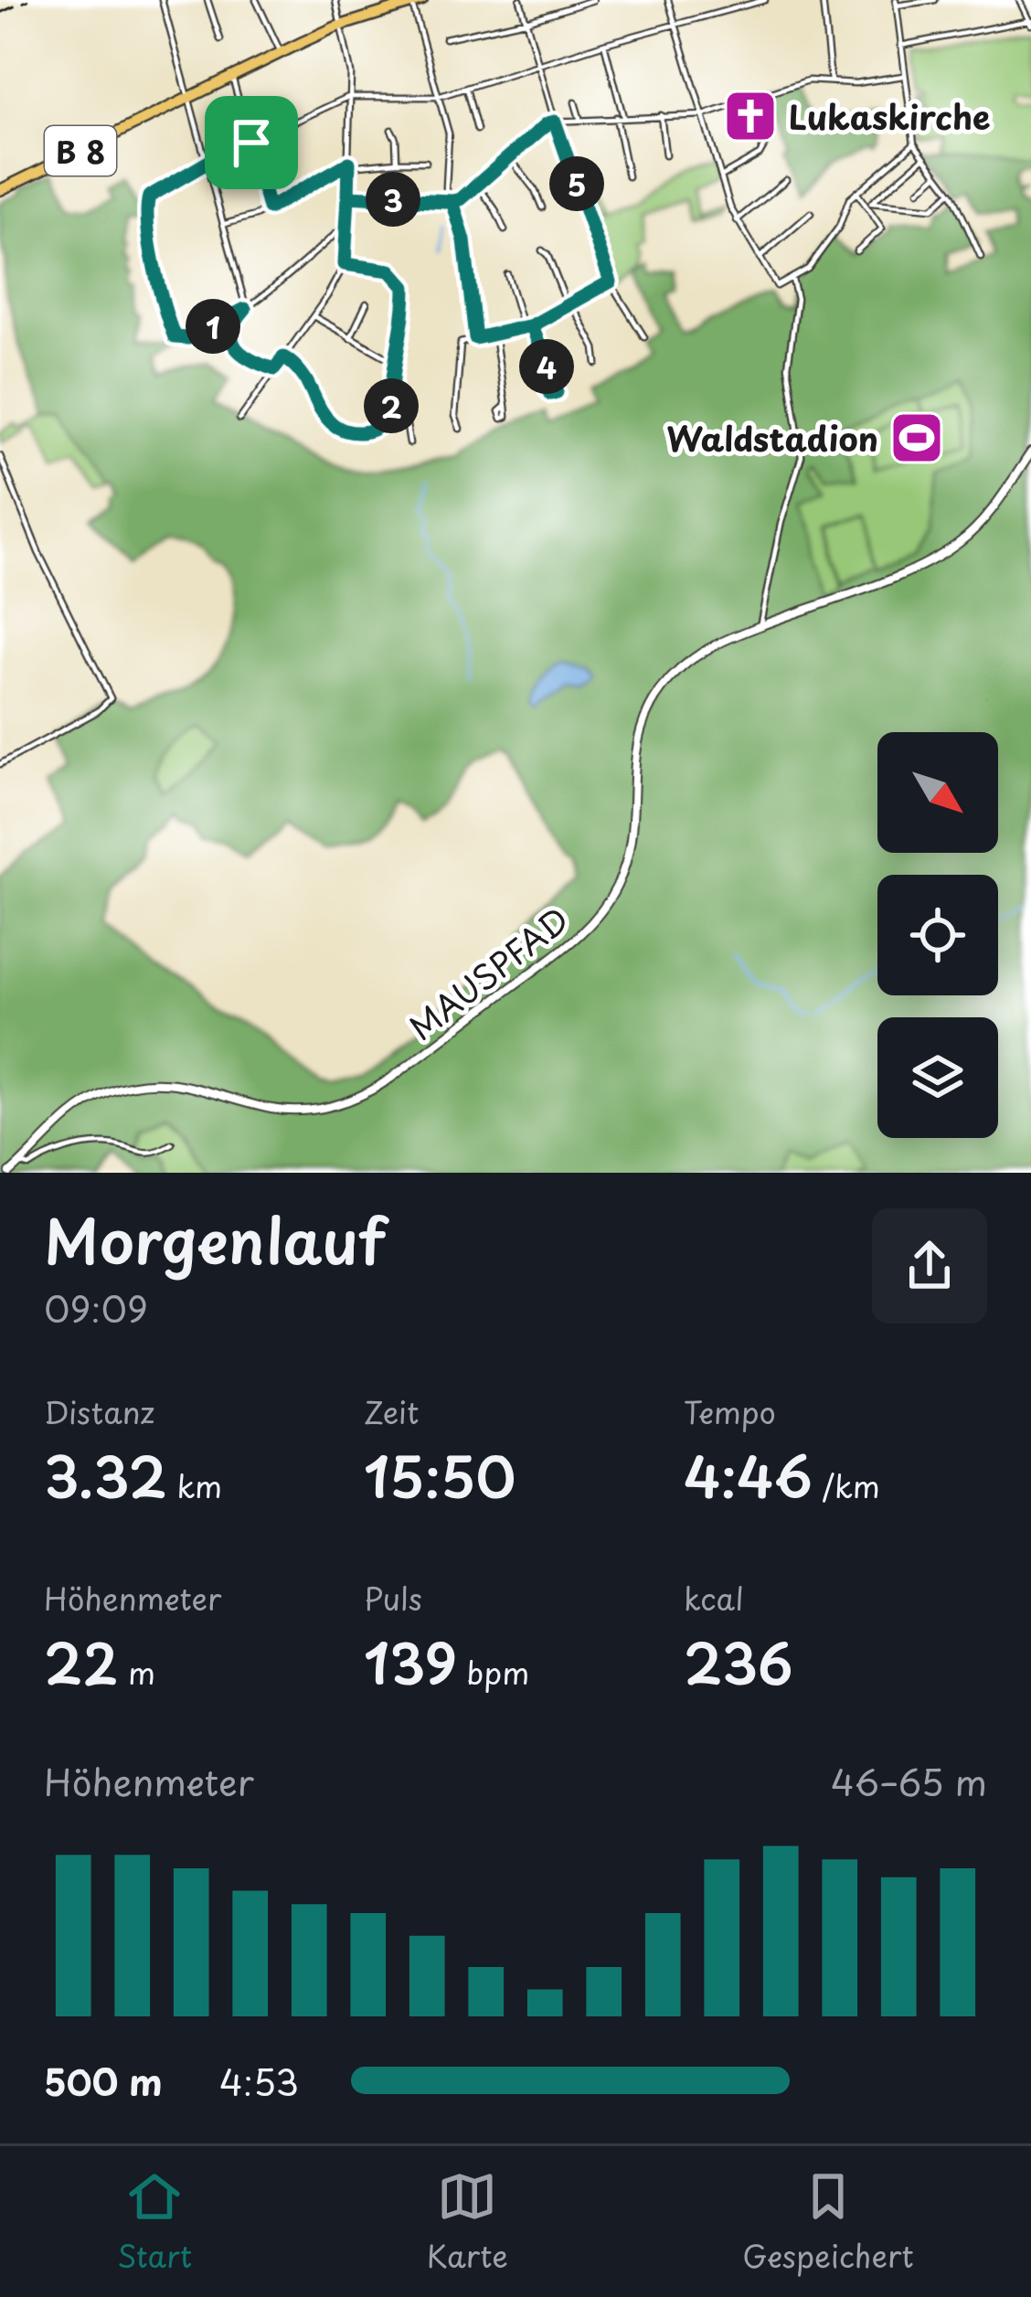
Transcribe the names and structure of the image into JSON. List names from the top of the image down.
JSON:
{
  "streets": {
    "main road": ["B 8"],
    "street": ["MAUSPFAD"]
  },
  "places": {
    "church": ["Lukaskirche"],
    "sports": ["Waldstadion"]
  },
  "north": "bottom right",
  "page": {
    "pins": [
      "5",
      "3",
      "1",
      "4",
      "2"
    ],
    "heading": ["Morgenlauf", "09:09"],
    "stats": [
      ["Distanz", "3.32 km"],
      ["Zeit", "15:50"],
      ["Tempo", "4:46 /km"],
      ["Höhenmeter", "22 m"],
      ["Puls", "139 bpm"],
      ["kcal", "236"]
    ],
    "chart": ["Höhenmeter", "46–65 m"],
    "list": [
      {
        "name": "500 m",
        "note": "4:53"
      }
    ],
    "tabs": ["Start", "Karte", "Gespeichert"]
  }
}
